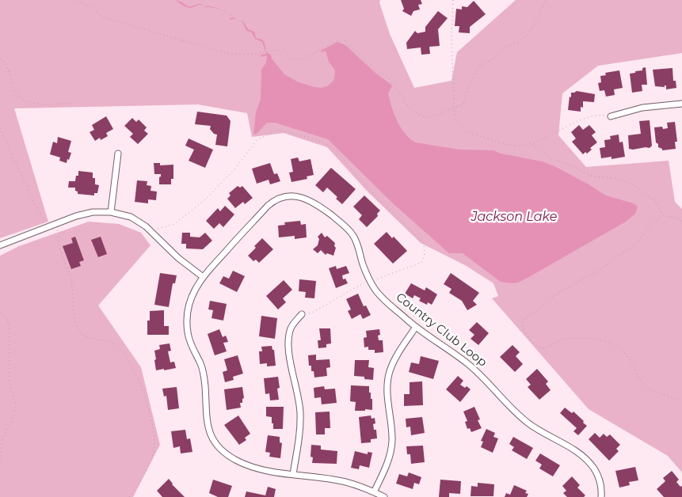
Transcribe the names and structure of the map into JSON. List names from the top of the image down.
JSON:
{
  "streets": {
    "street": ["Country Club Loop"]
  },
  "water": ["Jackson Lake"]
}
